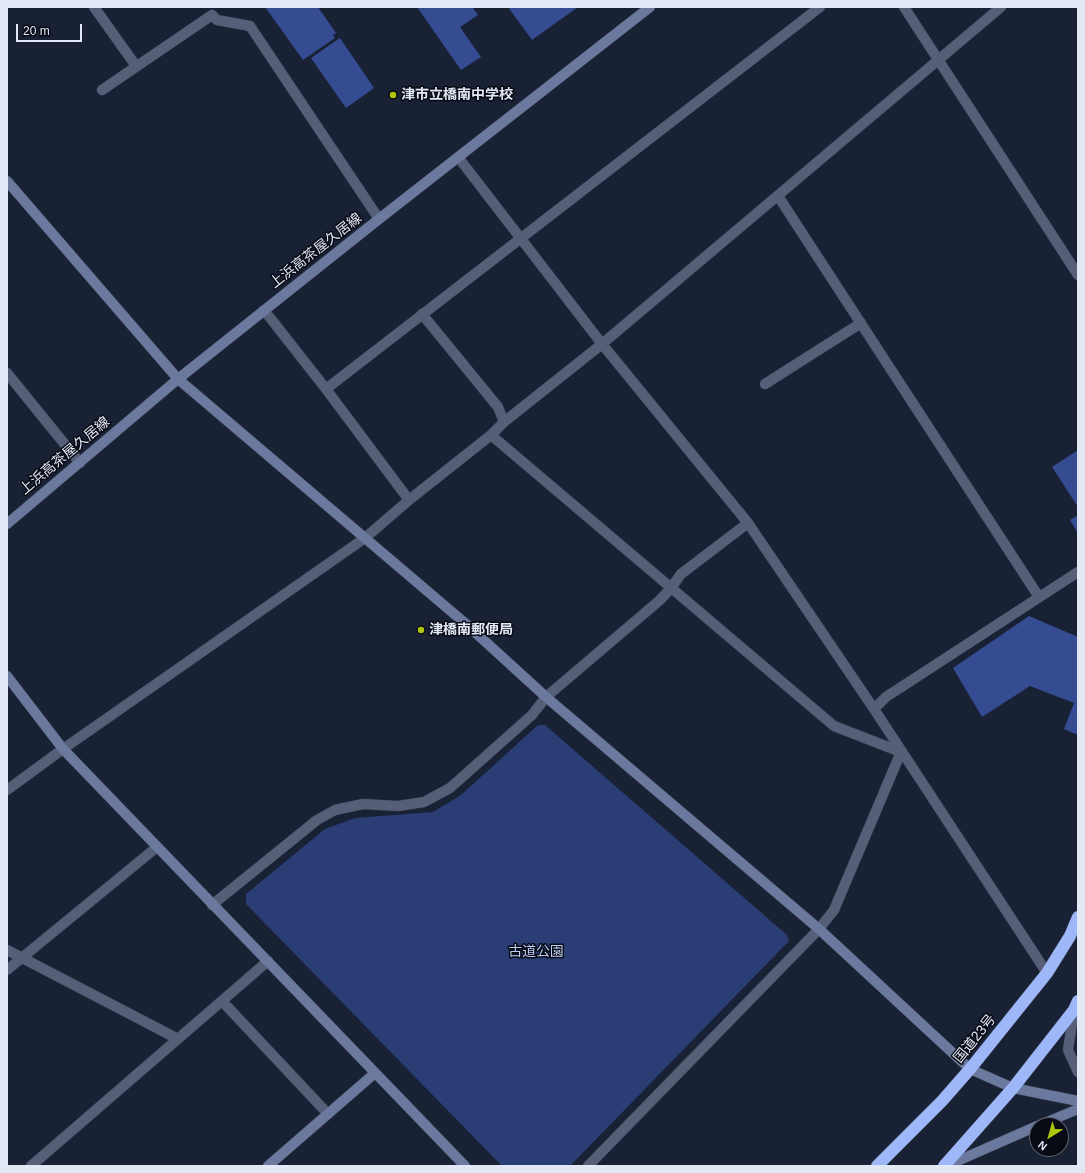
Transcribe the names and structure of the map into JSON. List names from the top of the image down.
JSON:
{
  "streets": {
    "highway": ["国道23号"],
    "street": ["上浜高茶屋久居線"]
  },
  "parks": ["古道公園"],
  "places": ["津市立橋南中学校", "津橋南郵便局"],
  "scale_bar": "20 m",
  "north": "bottom left"
}
